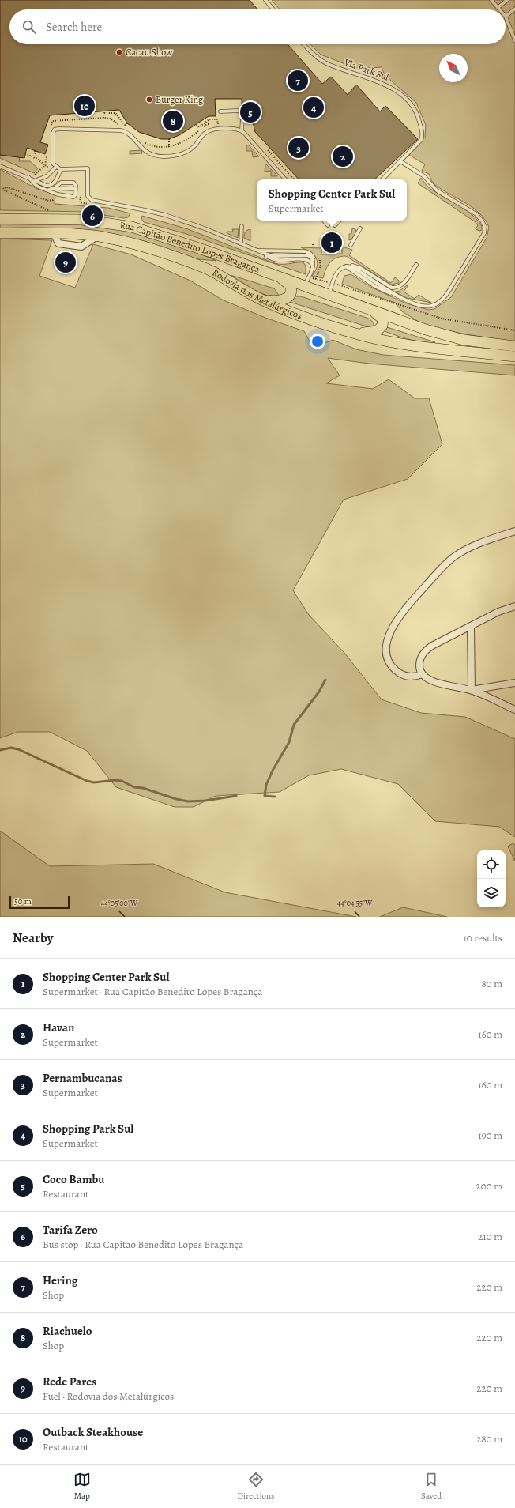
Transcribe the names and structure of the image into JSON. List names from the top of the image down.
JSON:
{
  "streets": {
    "main road": ["Rua Capitão Benedito Lopes Bragança", "Rodovia dos Metalúrgicos"],
    "lane": ["Via Park Sul"]
  },
  "places": ["Cacau Show", "Burger King"],
  "scale_bar": "50 m",
  "north": "top left",
  "page": {
    "search": "Search here",
    "pins": [
      "7",
      "10",
      "4",
      "5",
      "8",
      "3",
      "2",
      "6",
      "1",
      "9"
    ],
    "popup": ["Shopping Center Park Sul", "Supermarket"],
    "scale": "50 m",
    "heading": ["Nearby", "10 results"],
    "list": [
      {
        "mark": "1",
        "name": "Shopping Center Park Sul",
        "note": "Supermarket · Rua Capitão Benedito Lopes Bragança",
        "value": "80 m"
      },
      {
        "mark": "2",
        "name": "Havan",
        "note": "Supermarket",
        "value": "160 m"
      },
      {
        "mark": "3",
        "name": "Pernambucanas",
        "note": "Supermarket",
        "value": "160 m"
      },
      {
        "mark": "4",
        "name": "Shopping Park Sul",
        "note": "Supermarket",
        "value": "190 m"
      },
      {
        "mark": "5",
        "name": "Coco Bambu",
        "note": "Restaurant",
        "value": "200 m"
      },
      {
        "mark": "6",
        "name": "Tarifa Zero",
        "note": "Bus stop · Rua Capitão Benedito Lopes Bragança",
        "value": "210 m"
      },
      {
        "mark": "7",
        "name": "Hering",
        "note": "Shop",
        "value": "220 m"
      },
      {
        "mark": "8",
        "name": "Riachuelo",
        "note": "Shop",
        "value": "220 m"
      },
      {
        "mark": "9",
        "name": "Rede Pares",
        "note": "Fuel · Rodovia dos Metalúrgicos",
        "value": "220 m"
      },
      {
        "mark": "10",
        "name": "Outback Steakhouse",
        "note": "Restaurant",
        "value": "280 m"
      }
    ],
    "nav": ["Map", "Directions", "Saved"]
  },
  "coordinates": ["44°05'00\"W", "44°04'55\"W"]
}
